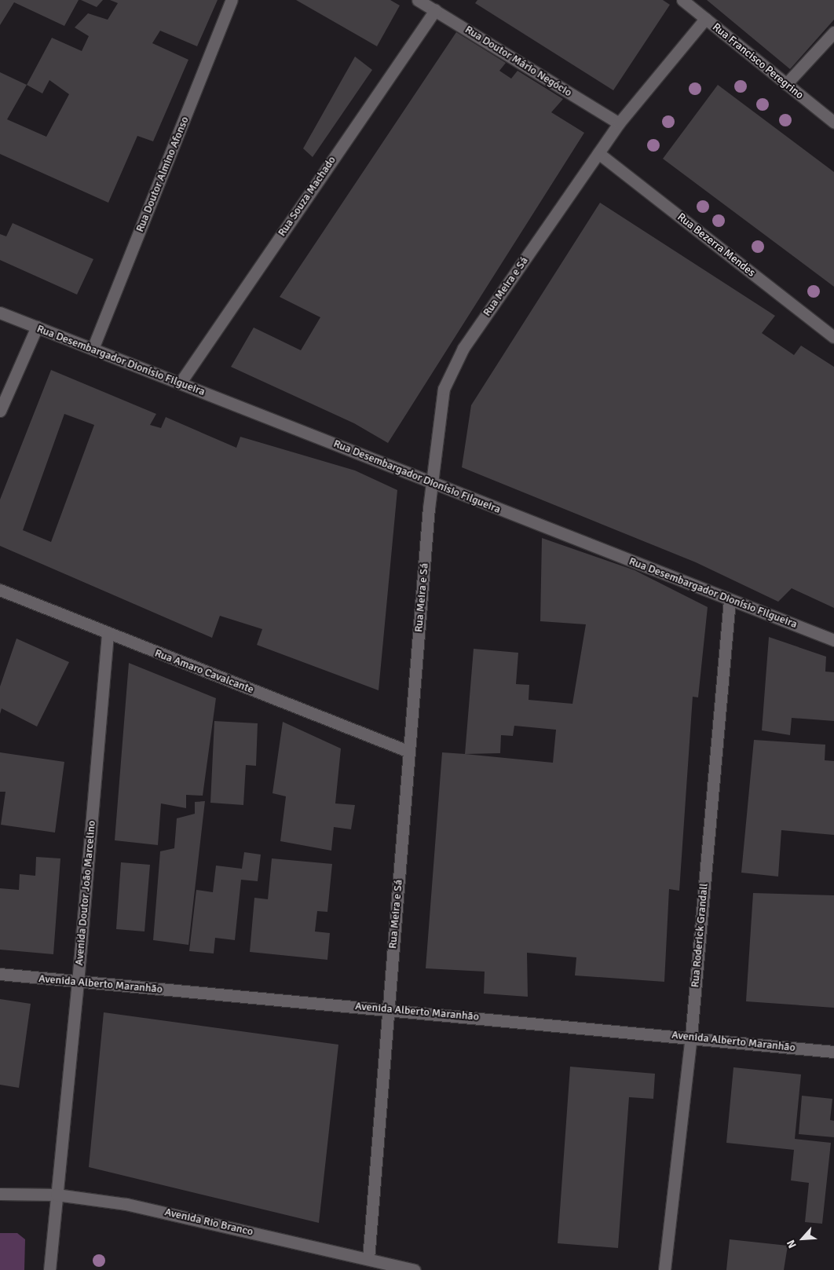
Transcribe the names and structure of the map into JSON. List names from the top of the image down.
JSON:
{
  "streets": {
    "street": [
      "Rua Doutor Mário Negócio",
      "Rua Francisco Peregrino",
      "Rua Doutor Almino Afonso",
      "Rua Souza Machado",
      "Rua Bezerra Mendes",
      "Rua Meira e Sá",
      "Rua Desembargador Dionísio Filgueira",
      "Rua Amaro Cavalcante",
      "Avenida Doutor João Marcelino",
      "Rua Roderick Grandall",
      "Avenida Alberto Maranhão",
      "Avenida Rio Branco"
    ]
  },
  "crossings": [
    ["Rua Doutor Mário Negócio", "Rua Souza Machado"],
    ["Rua Doutor Mário Negócio", "Rua Meira e Sá"],
    ["Rua Francisco Peregrino", "Rua Meira e Sá"],
    ["Rua Doutor Almino Afonso", "Rua Desembargador Dionísio Filgueira"],
    ["Rua Souza Machado", "Rua Desembargador Dionísio Filgueira"],
    ["Rua Bezerra Mendes", "Rua Meira e Sá"],
    ["Rua Meira e Sá", "Rua Desembargador Dionísio Filgueira"],
    ["Rua Meira e Sá", "Rua Amaro Cavalcante"],
    ["Rua Meira e Sá", "Avenida Alberto Maranhão"],
    ["Rua Meira e Sá", "Avenida Rio Branco"],
    ["Rua Desembargador Dionísio Filgueira", "Rua Roderick Grandall"],
    ["Rua Amaro Cavalcante", "Avenida Doutor João Marcelino"],
    ["Avenida Doutor João Marcelino", "Avenida Alberto Maranhão"],
    ["Avenida Doutor João Marcelino", "Avenida Rio Branco"],
    ["Rua Roderick Grandall", "Avenida Alberto Maranhão"]
  ],
  "north": "bottom left"
}
